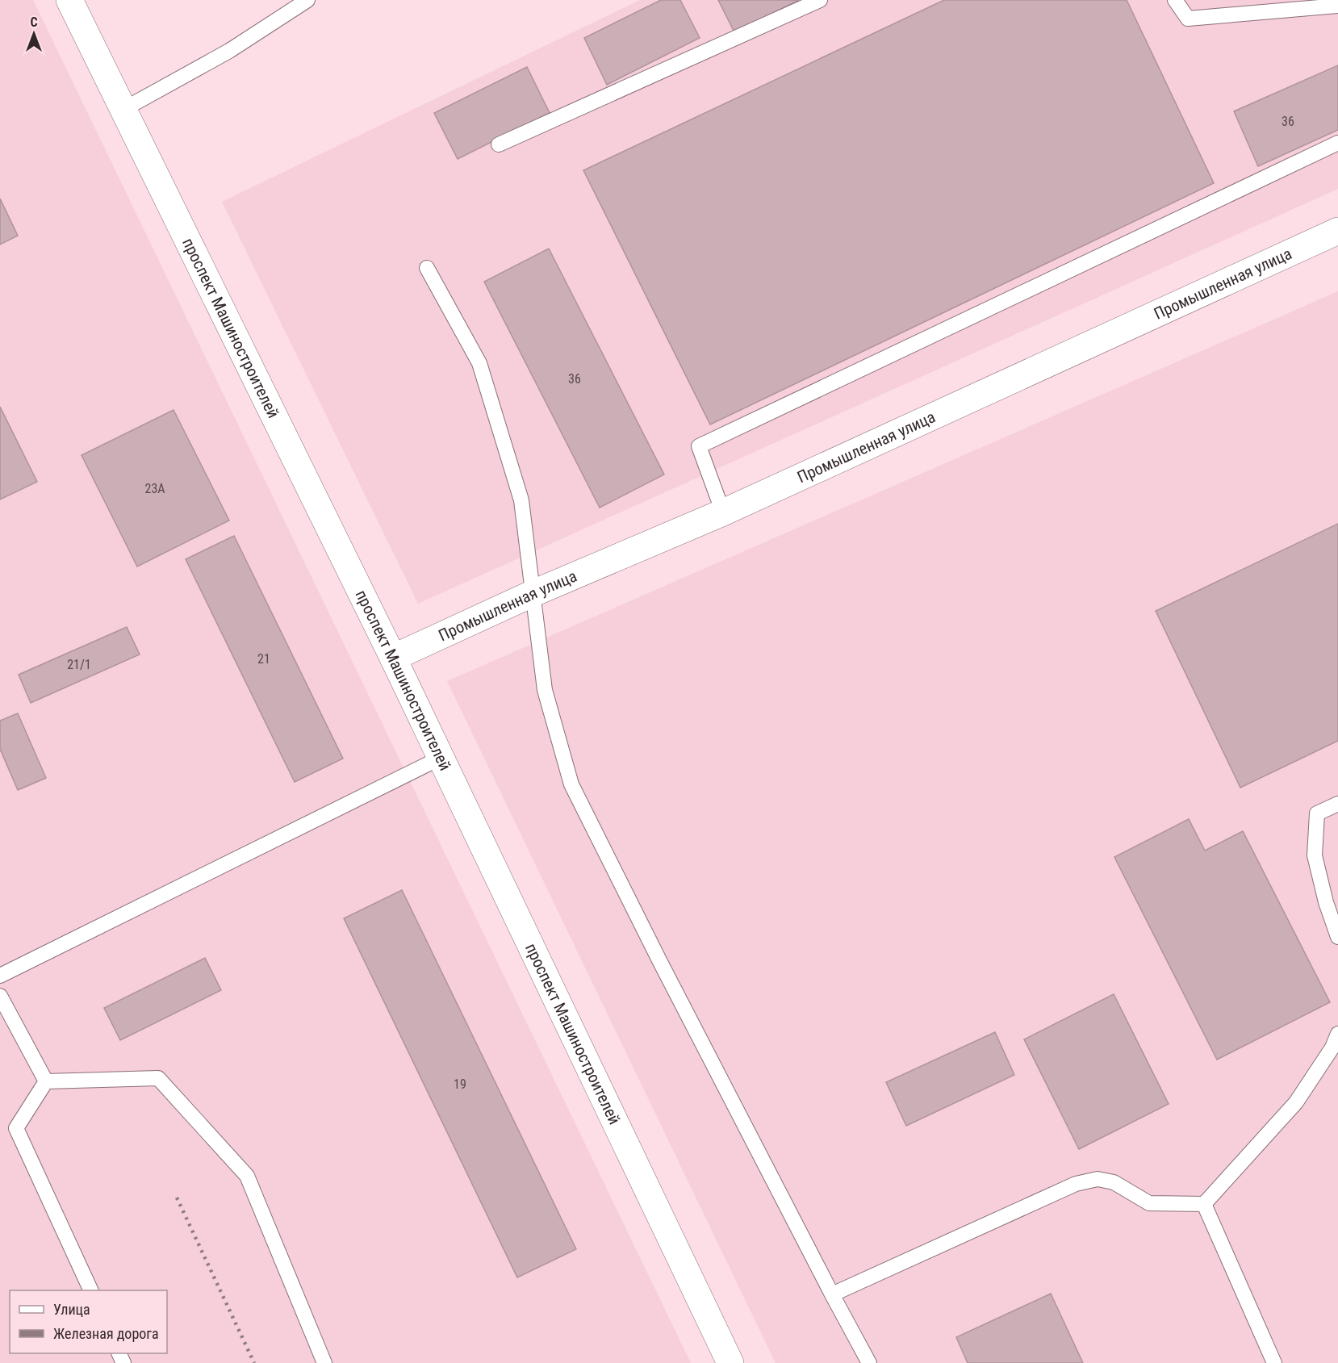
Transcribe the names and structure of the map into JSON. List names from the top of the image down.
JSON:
{
  "streets": {
    "main road": ["Промышленная улица", "проспект Машиностроителей"]
  },
  "crossings": [
    ["Промышленная улица", "проспект Машиностроителей"]
  ],
  "house_numbers": [
    "36",
    "36",
    "23А",
    "21",
    "21/1",
    "19"
  ],
  "legend": ["Улица", "Железная дорога"],
  "north": "top"
}
